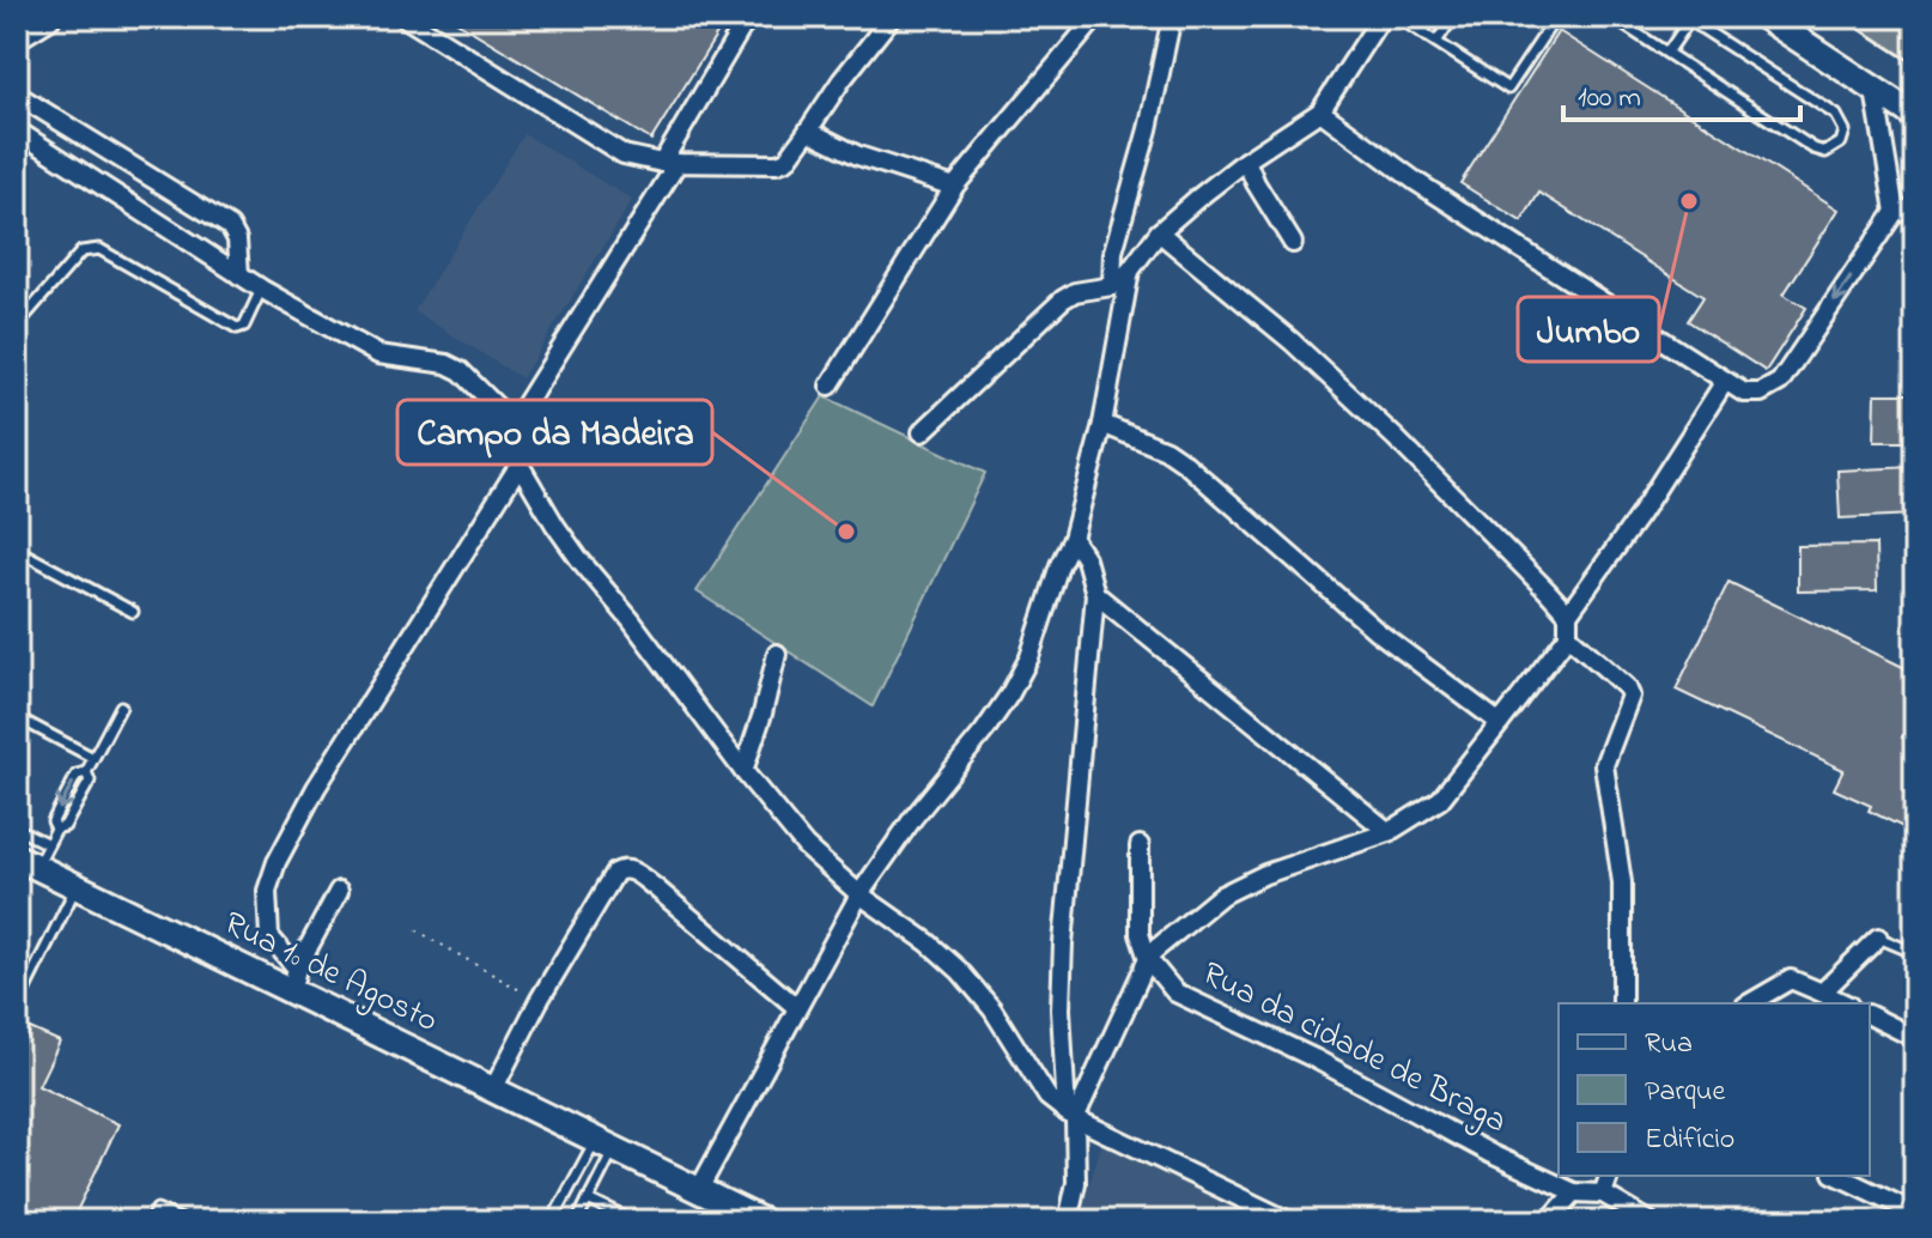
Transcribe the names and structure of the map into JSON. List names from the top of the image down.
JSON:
{
  "streets": {
    "main road": ["Rua 1º de Agosto"],
    "street": ["Rua da cidade de Braga"]
  },
  "places": ["Jumbo", "Campo da Madeira"],
  "legend": ["Rua", "Parque", "Edifício"],
  "scale_bar": "100 m"
}
